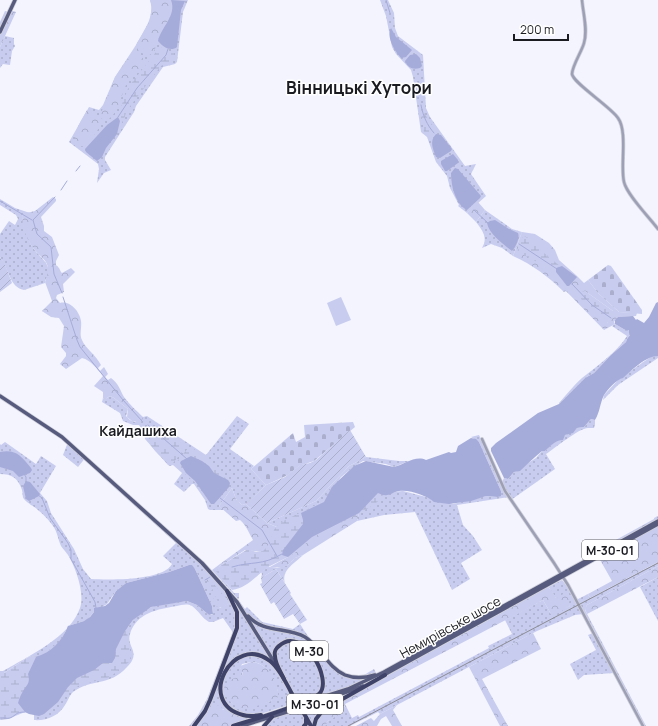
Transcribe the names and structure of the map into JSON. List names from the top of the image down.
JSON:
{
  "streets": {
    "highway": ["М-30"],
    "main road": ["М-30-01", "Немирівське шосе"]
  },
  "crossings": [
    ["Немирівське шосе", "М-30"]
  ],
  "districts": ["Вінницькі Хутори", "Кайдашиха"],
  "scale_bar": "200 m"
}
